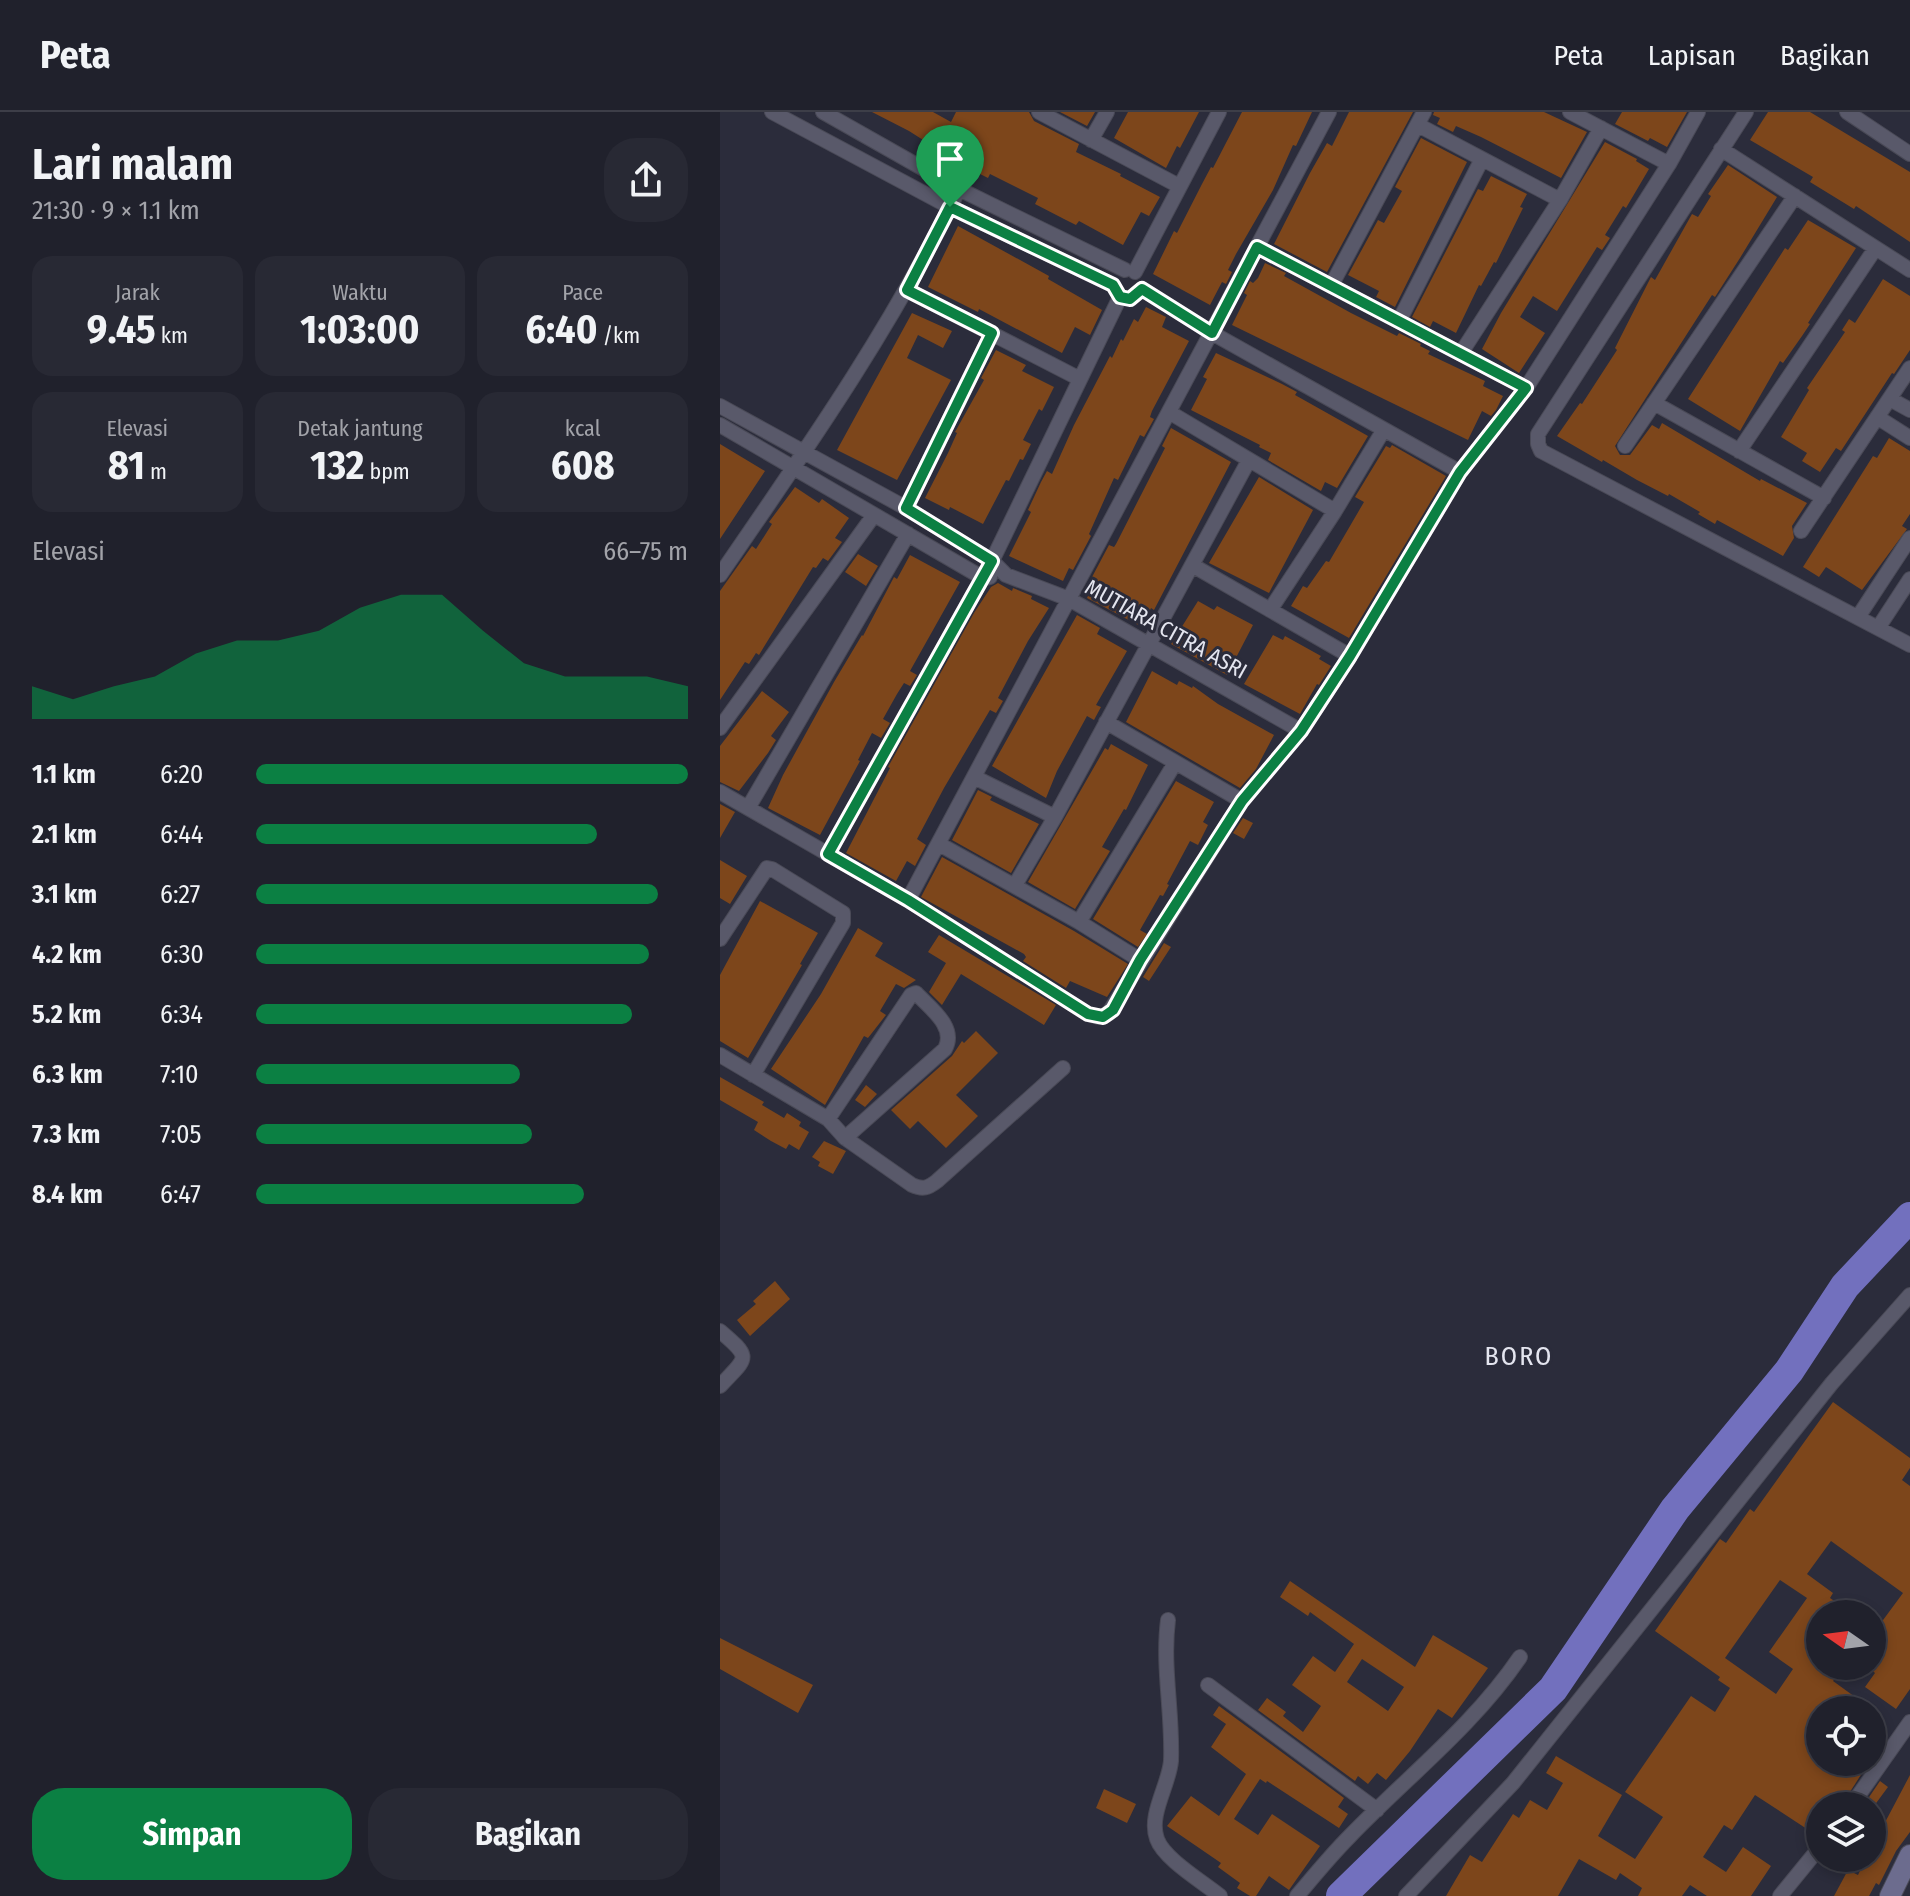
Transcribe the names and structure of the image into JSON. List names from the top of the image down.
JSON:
{
  "streets": {
    "street": ["MUTIARA CITRA ASRI"]
  },
  "districts": ["BORO"],
  "north": "left",
  "page": {
    "header": "Peta",
    "nav": ["Peta", "Lapisan", "Bagikan"],
    "heading": ["Lari malam", "21:30 · 9 × 1.1 km"],
    "stats": [
      ["Jarak", "9.45 km"],
      ["Waktu", "1:03:00"],
      ["Pace", "6:40 /km"],
      ["Elevasi", "81 m"],
      ["Detak jantung", "132 bpm"],
      ["kcal", "608"]
    ],
    "chart": ["Elevasi", "66–75 m"],
    "list": [
      {
        "name": "1.1 km",
        "note": "6:20"
      },
      {
        "name": "2.1 km",
        "note": "6:44"
      },
      {
        "name": "3.1 km",
        "note": "6:27"
      },
      {
        "name": "4.2 km",
        "note": "6:30"
      },
      {
        "name": "5.2 km",
        "note": "6:34"
      },
      {
        "name": "6.3 km",
        "note": "7:10"
      },
      {
        "name": "7.3 km",
        "note": "7:05"
      },
      {
        "name": "8.4 km",
        "note": "6:47"
      }
    ],
    "buttons": ["Simpan", "Bagikan"]
  }
}
